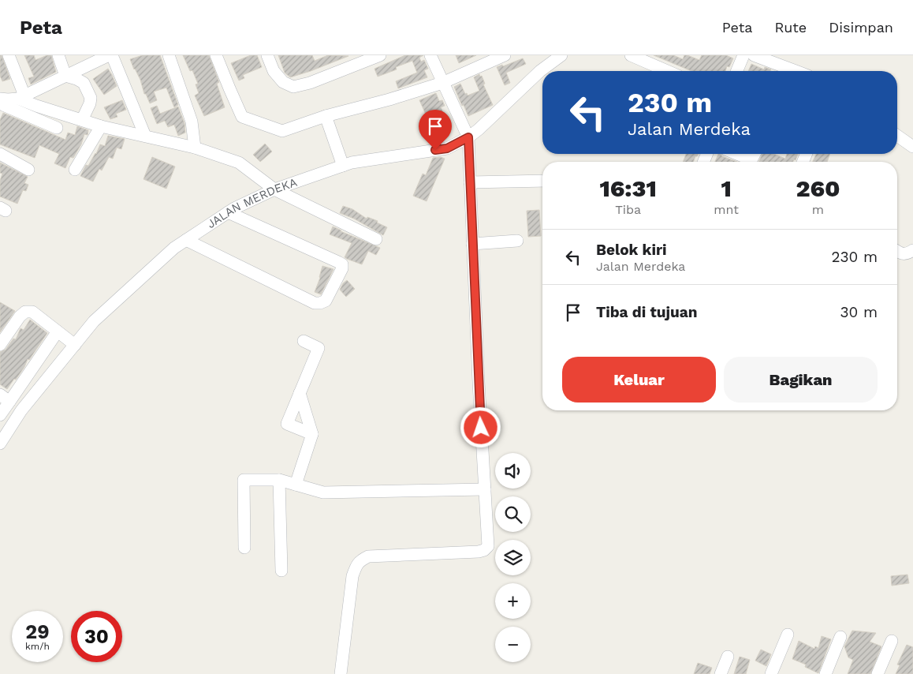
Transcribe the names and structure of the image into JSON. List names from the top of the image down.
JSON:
{
  "streets": {
    "street": ["JALAN MERDEKA"]
  },
  "page": {
    "header": "Peta",
    "nav": ["Peta", "Rute", "Disimpan"],
    "turn": ["230 m", "Jalan Merdeka"],
    "eta": [
      "16:31",
      "Tiba",
      "1",
      "mnt",
      "260",
      "m"
    ],
    "list": [
      {
        "name": "Belok kiri",
        "note": "Jalan Merdeka",
        "value": "230 m"
      },
      {
        "name": "Tiba di tujuan",
        "value": "30 m"
      }
    ],
    "buttons": ["Keluar", "Bagikan"],
    "map_buttons": ["+", "−"],
    "speed": "29 km/h",
    "limit": "30"
  }
}
